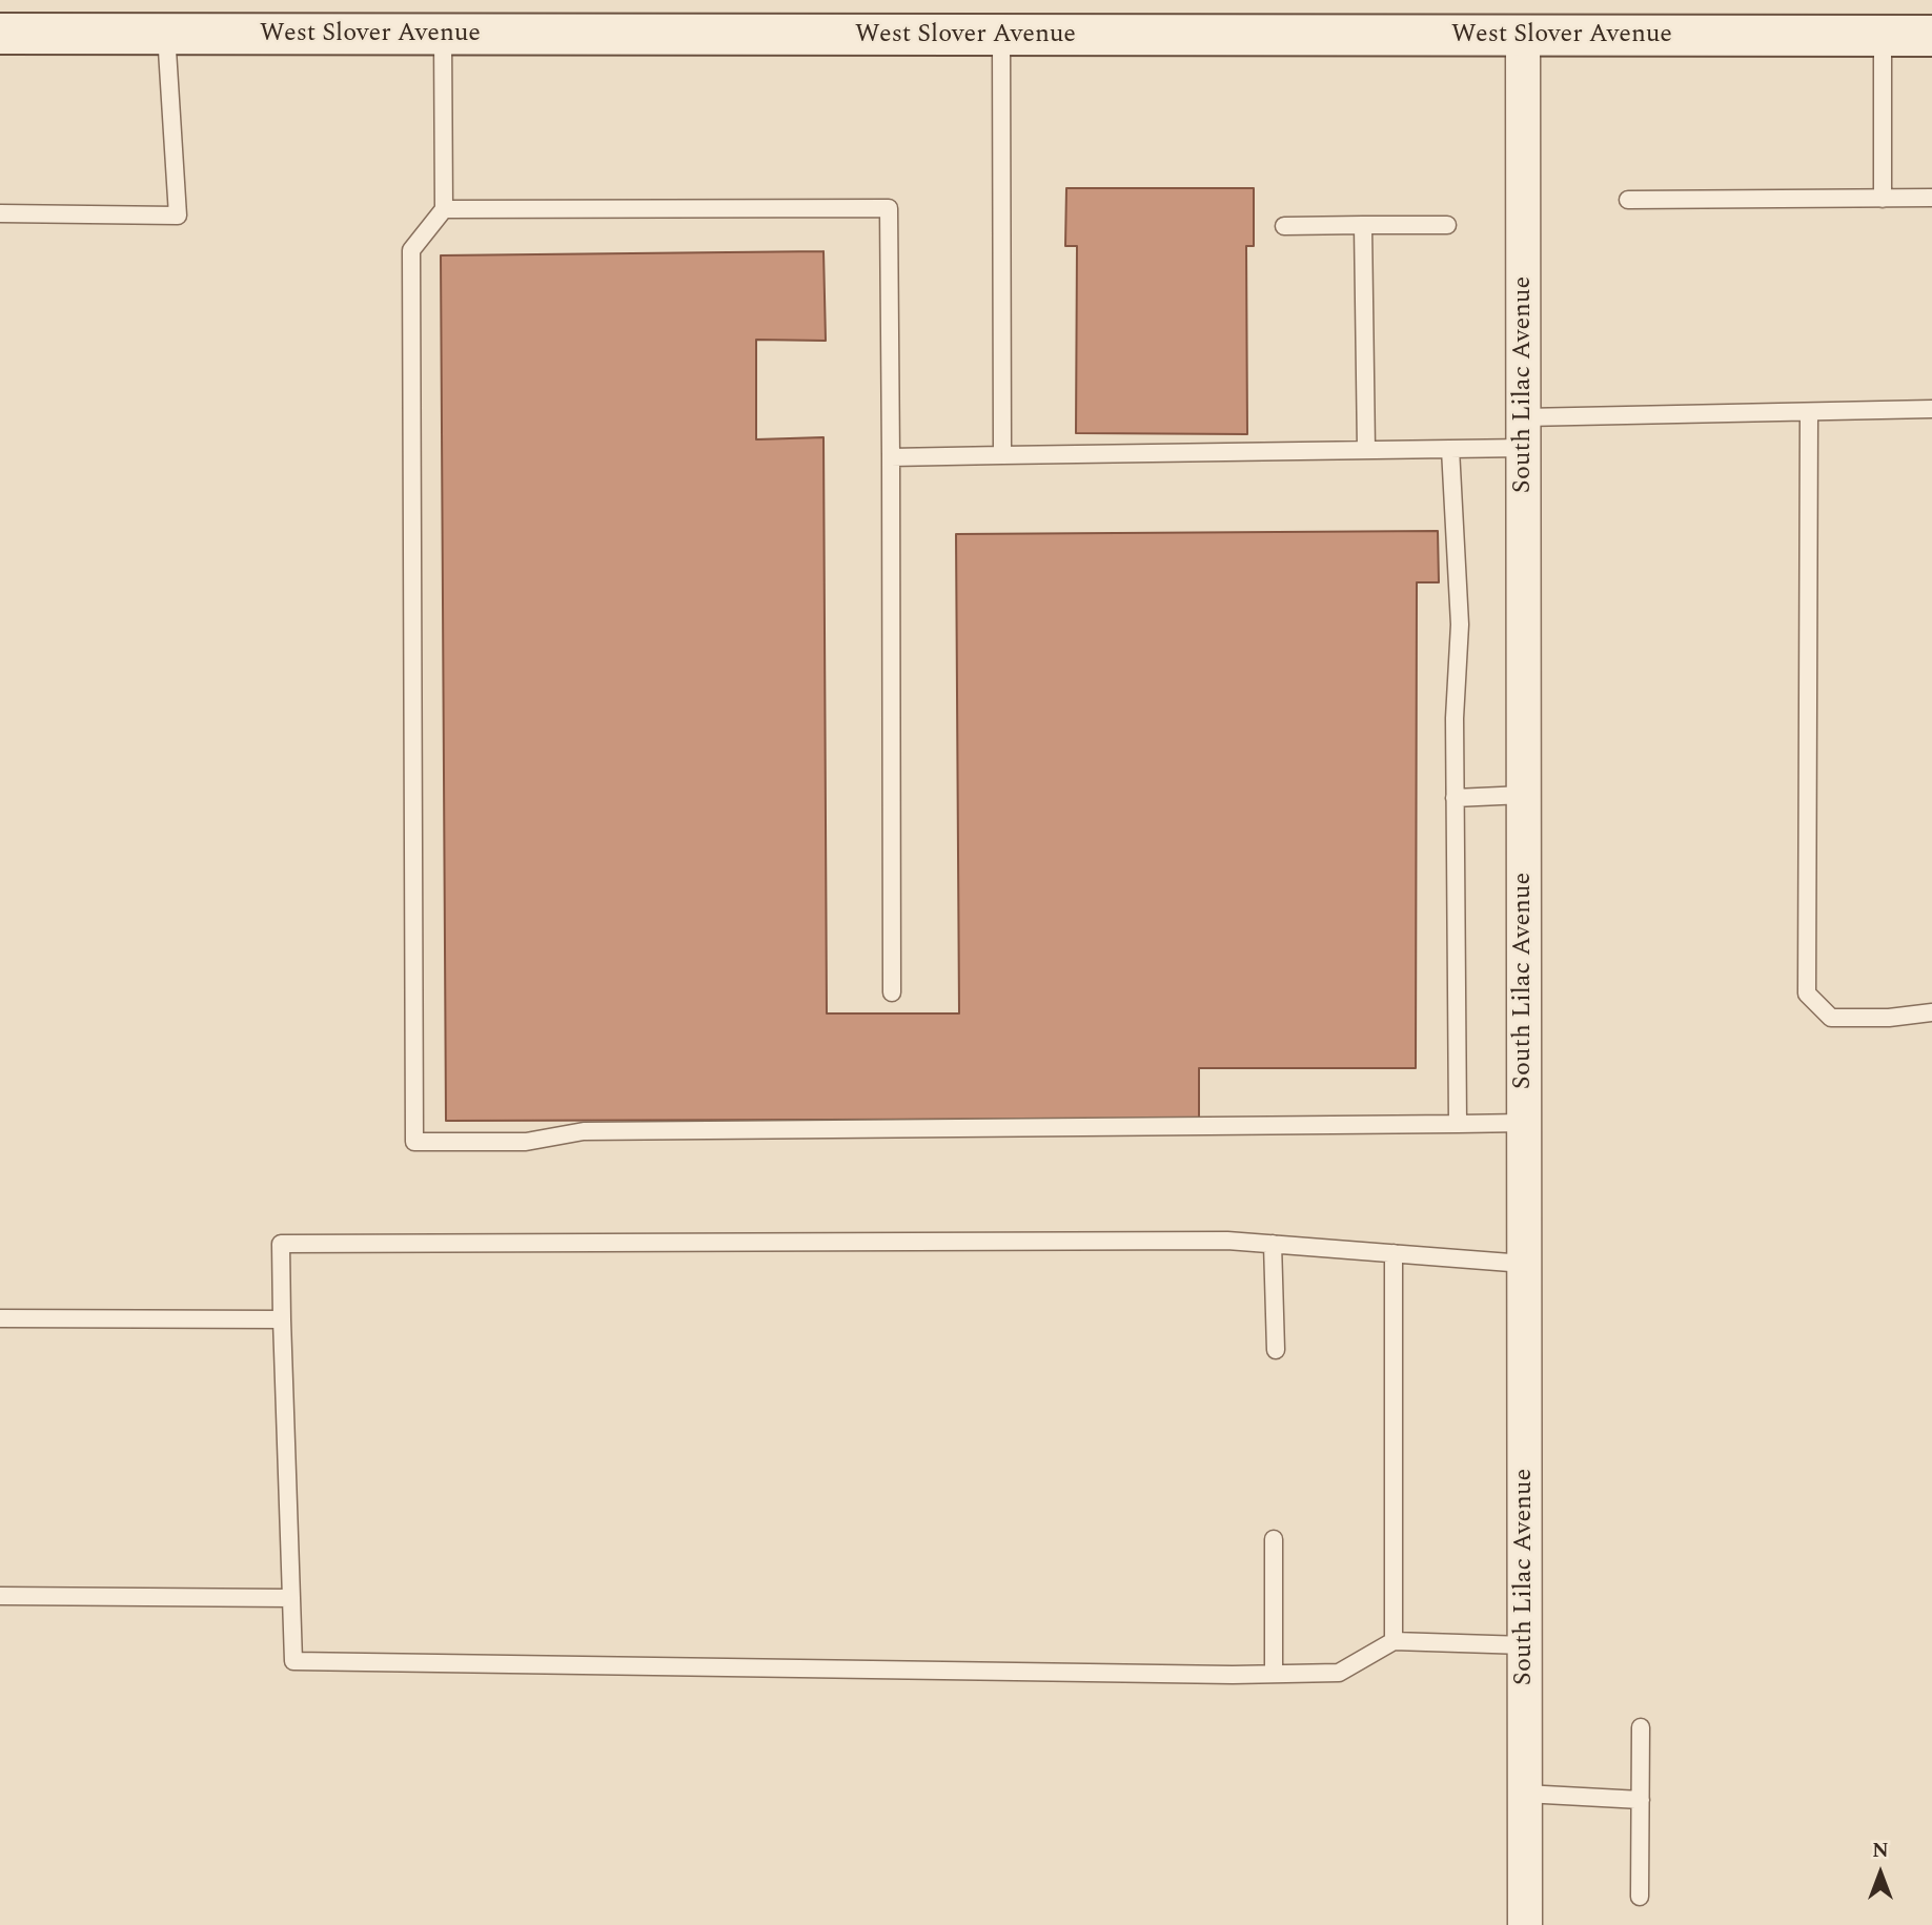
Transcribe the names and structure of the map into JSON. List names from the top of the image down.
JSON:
{
  "streets": {
    "main road": ["West Slover Avenue"],
    "street": ["South Lilac Avenue"]
  },
  "crossings": [
    ["West Slover Avenue", "South Lilac Avenue"]
  ],
  "north": "top"
}
